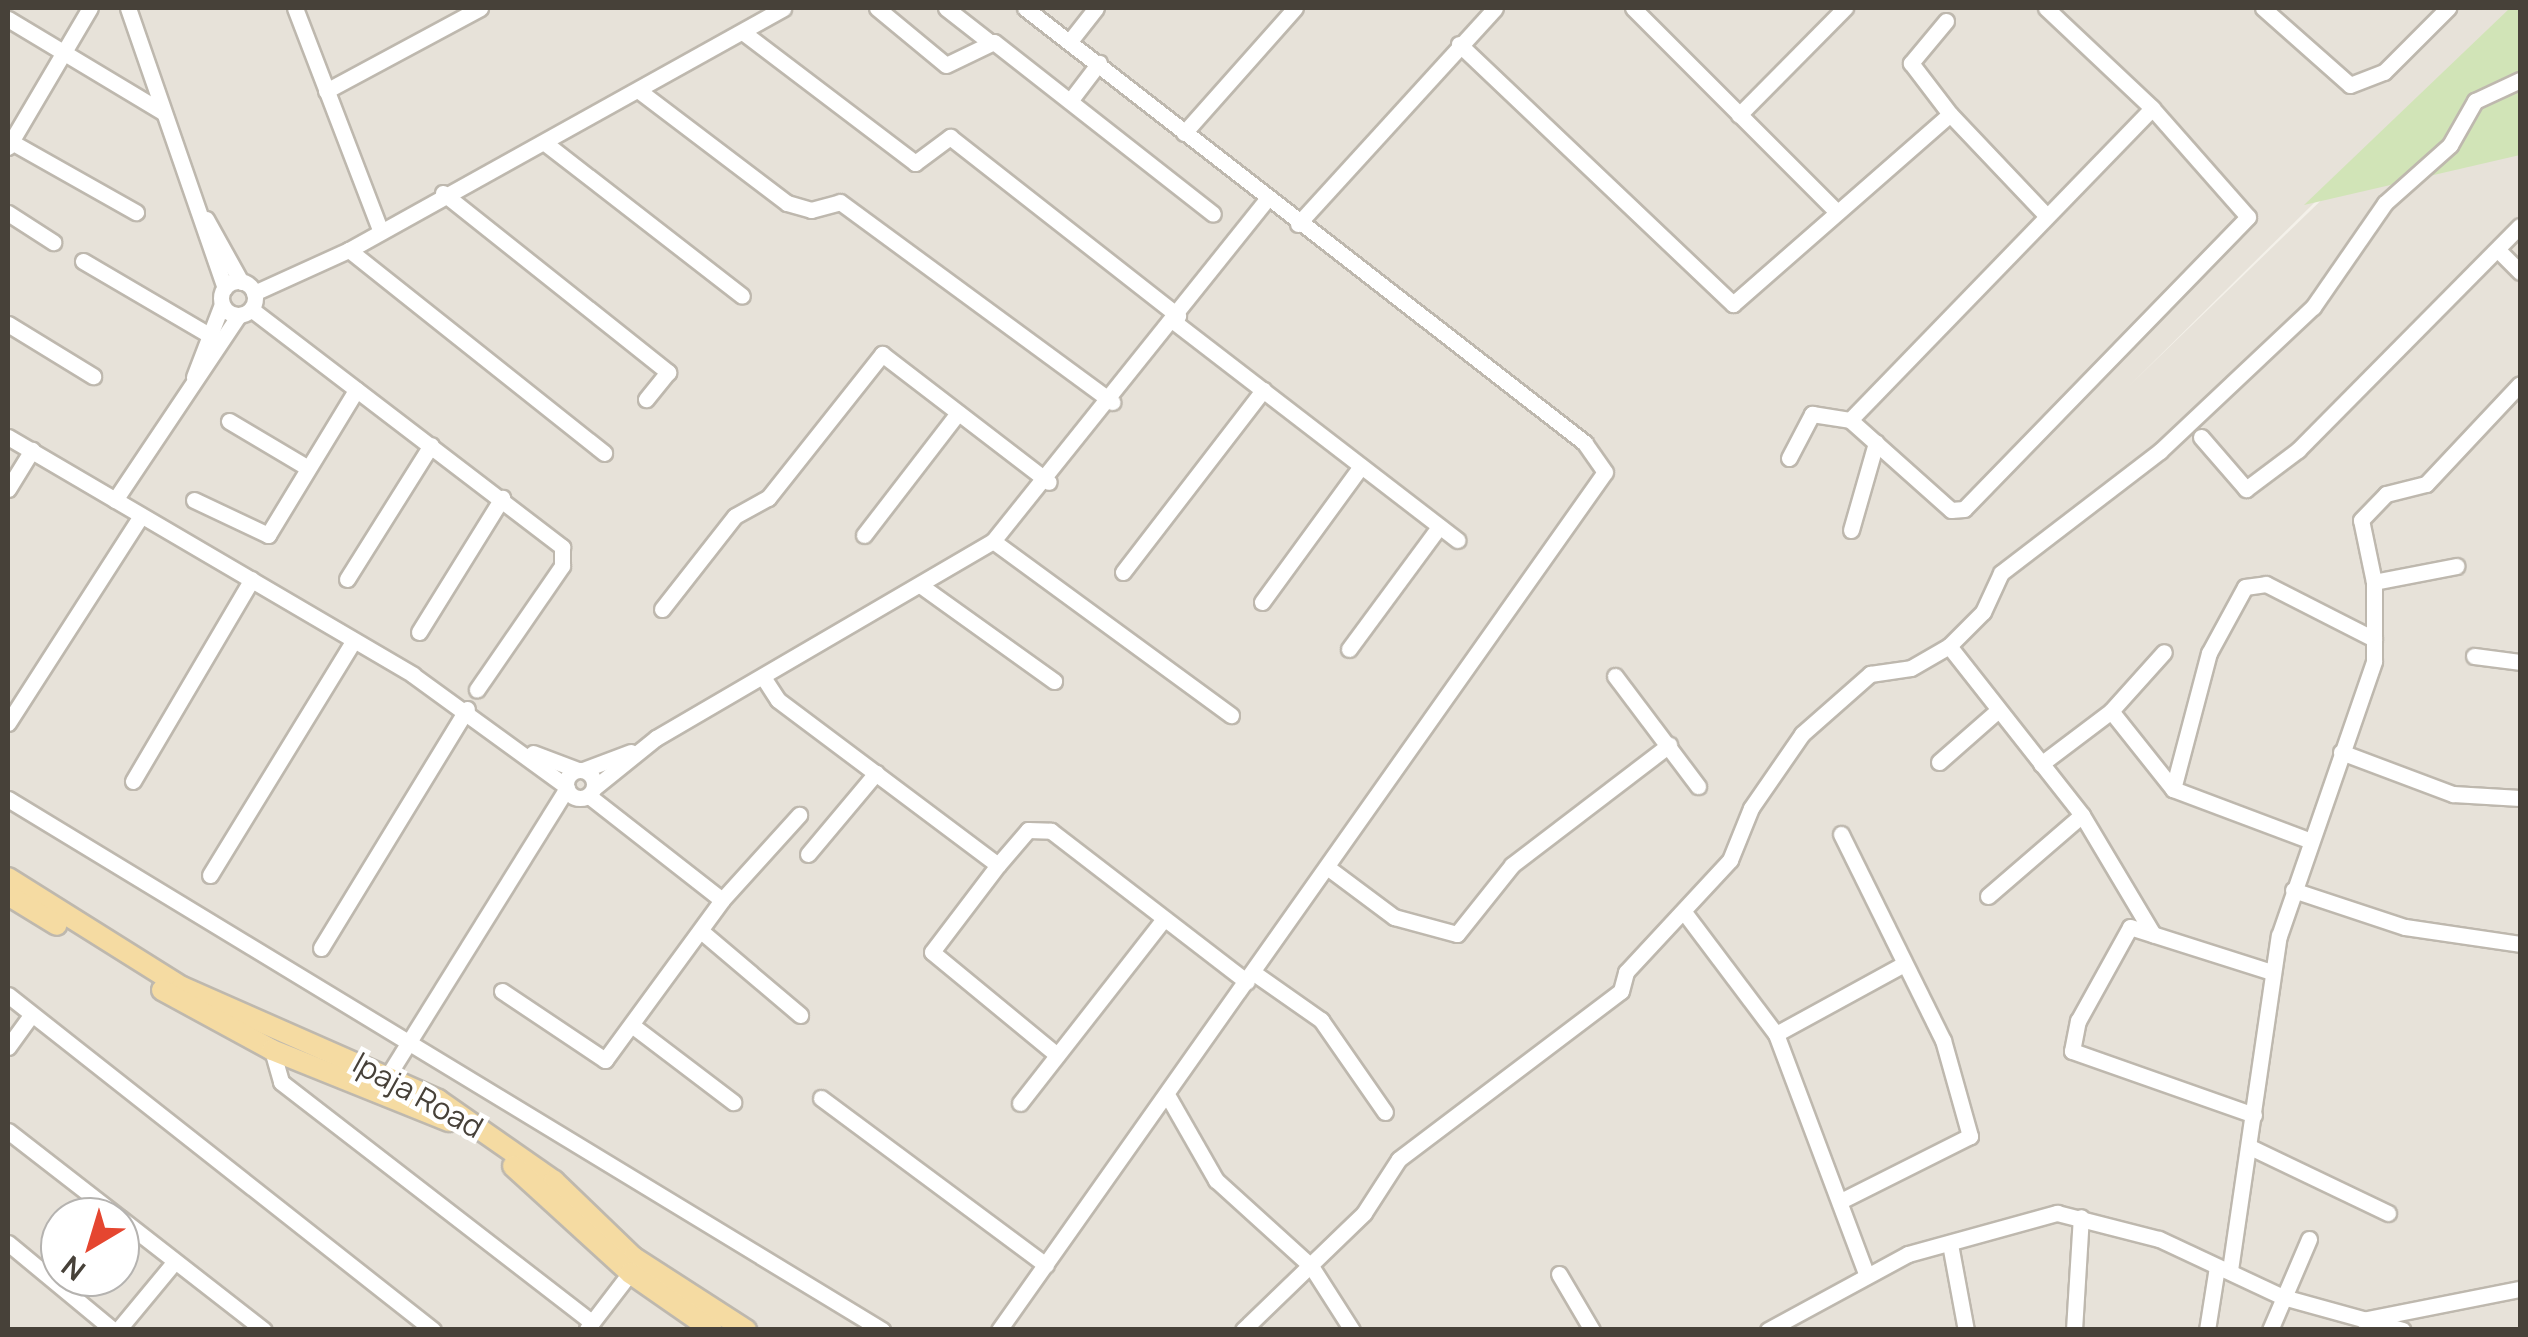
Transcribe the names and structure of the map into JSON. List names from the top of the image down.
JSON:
{
  "streets": {
    "main road": ["Ipaja Road"]
  },
  "north": "bottom left"
}
